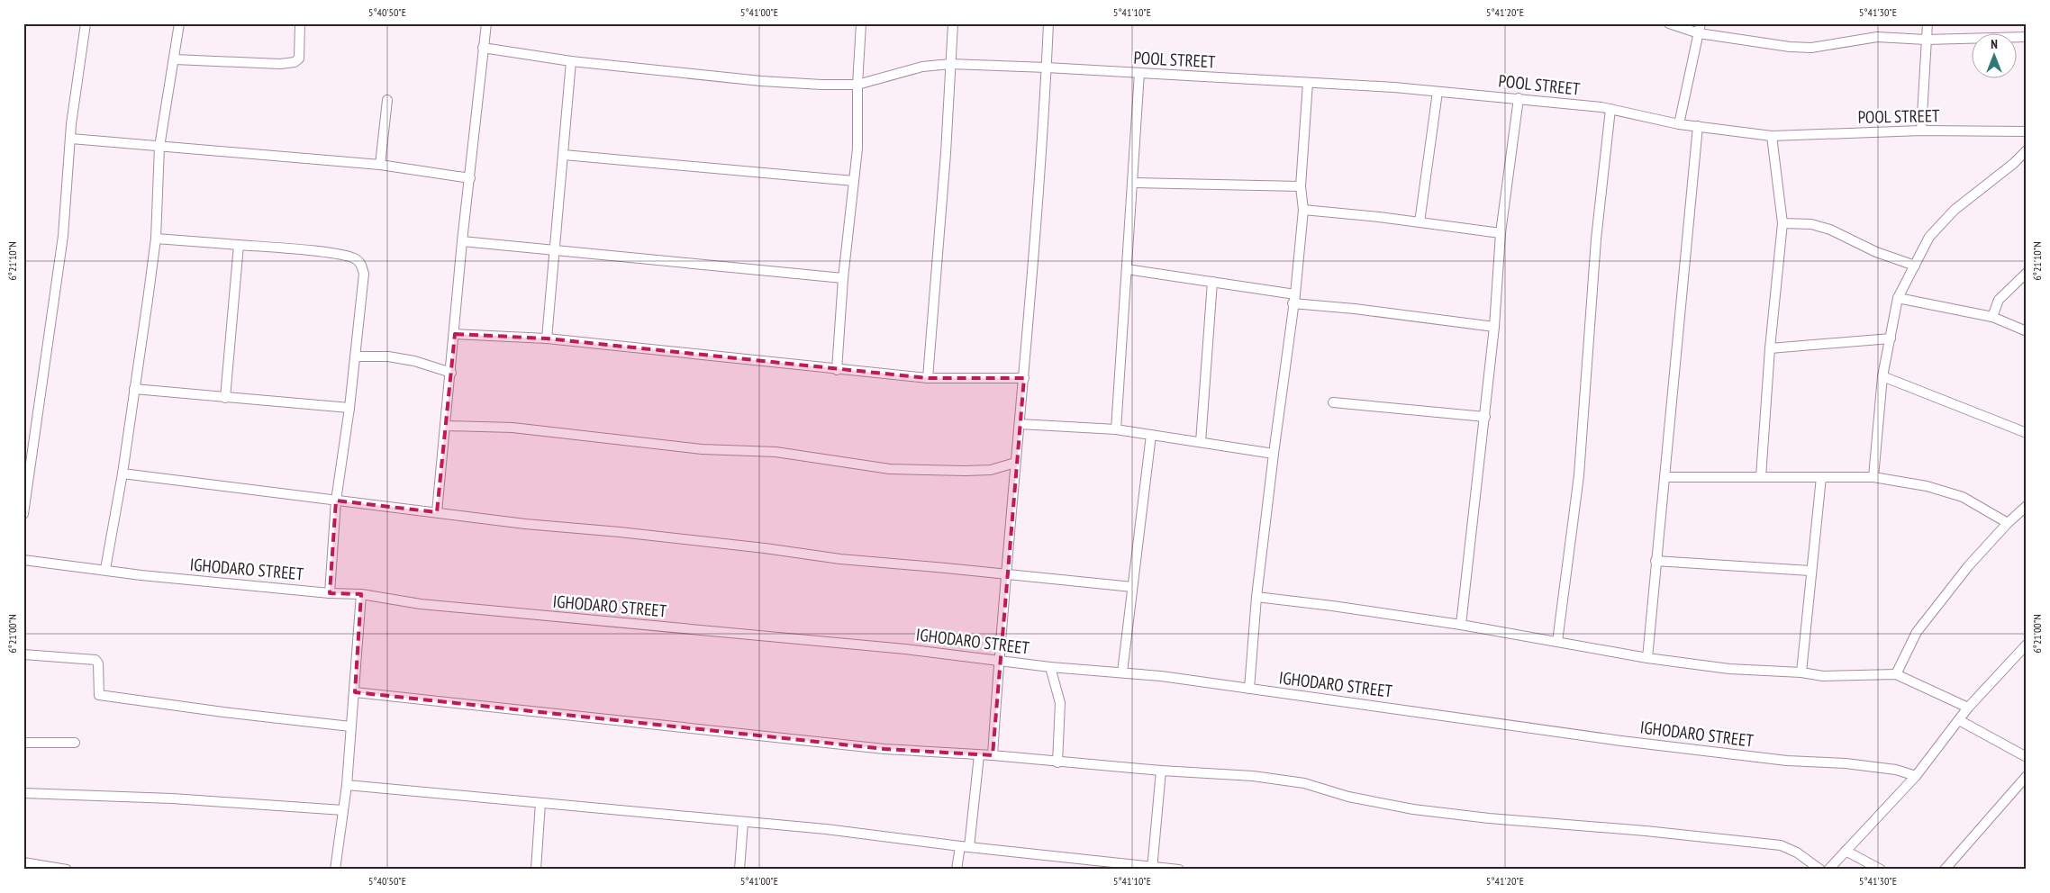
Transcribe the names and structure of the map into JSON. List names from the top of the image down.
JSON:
{
  "streets": {
    "street": ["POOL STREET", "IGHODARO STREET"]
  },
  "north": "top",
  "coordinates": [
    "5°40'50\"E",
    "5°41'00\"E",
    "5°41'10\"E",
    "5°41'20\"E",
    "5°41'30\"E",
    "6°21'10\"N",
    "6°21'00\"N"
  ]
}
